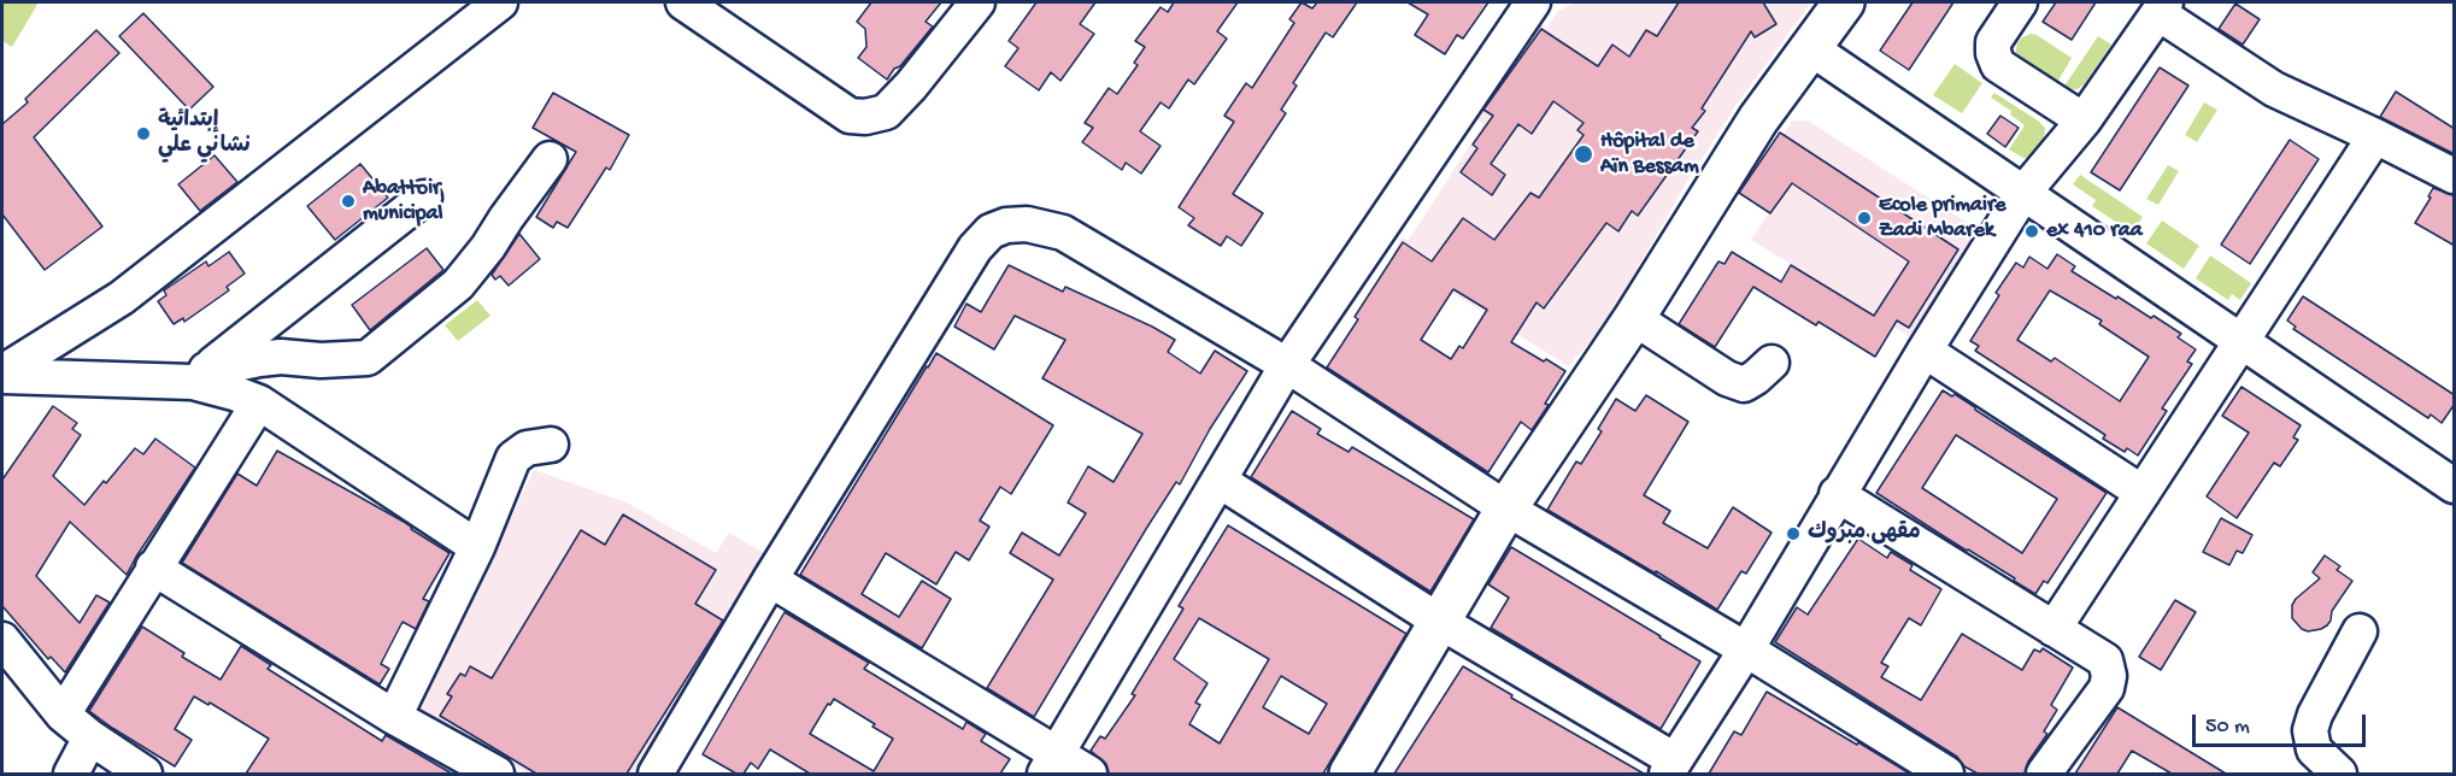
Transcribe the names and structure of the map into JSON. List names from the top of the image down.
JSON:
{
  "places": [
    "إبتدائية نشاني علي",
    "Hôpital de Aïn Bessam",
    "Abattoir municipal",
    "Ecole primaire Zadi Mbarek",
    "ex 410 raa",
    "مقهى مبروك"
  ],
  "scale_bar": "50 m"
}
